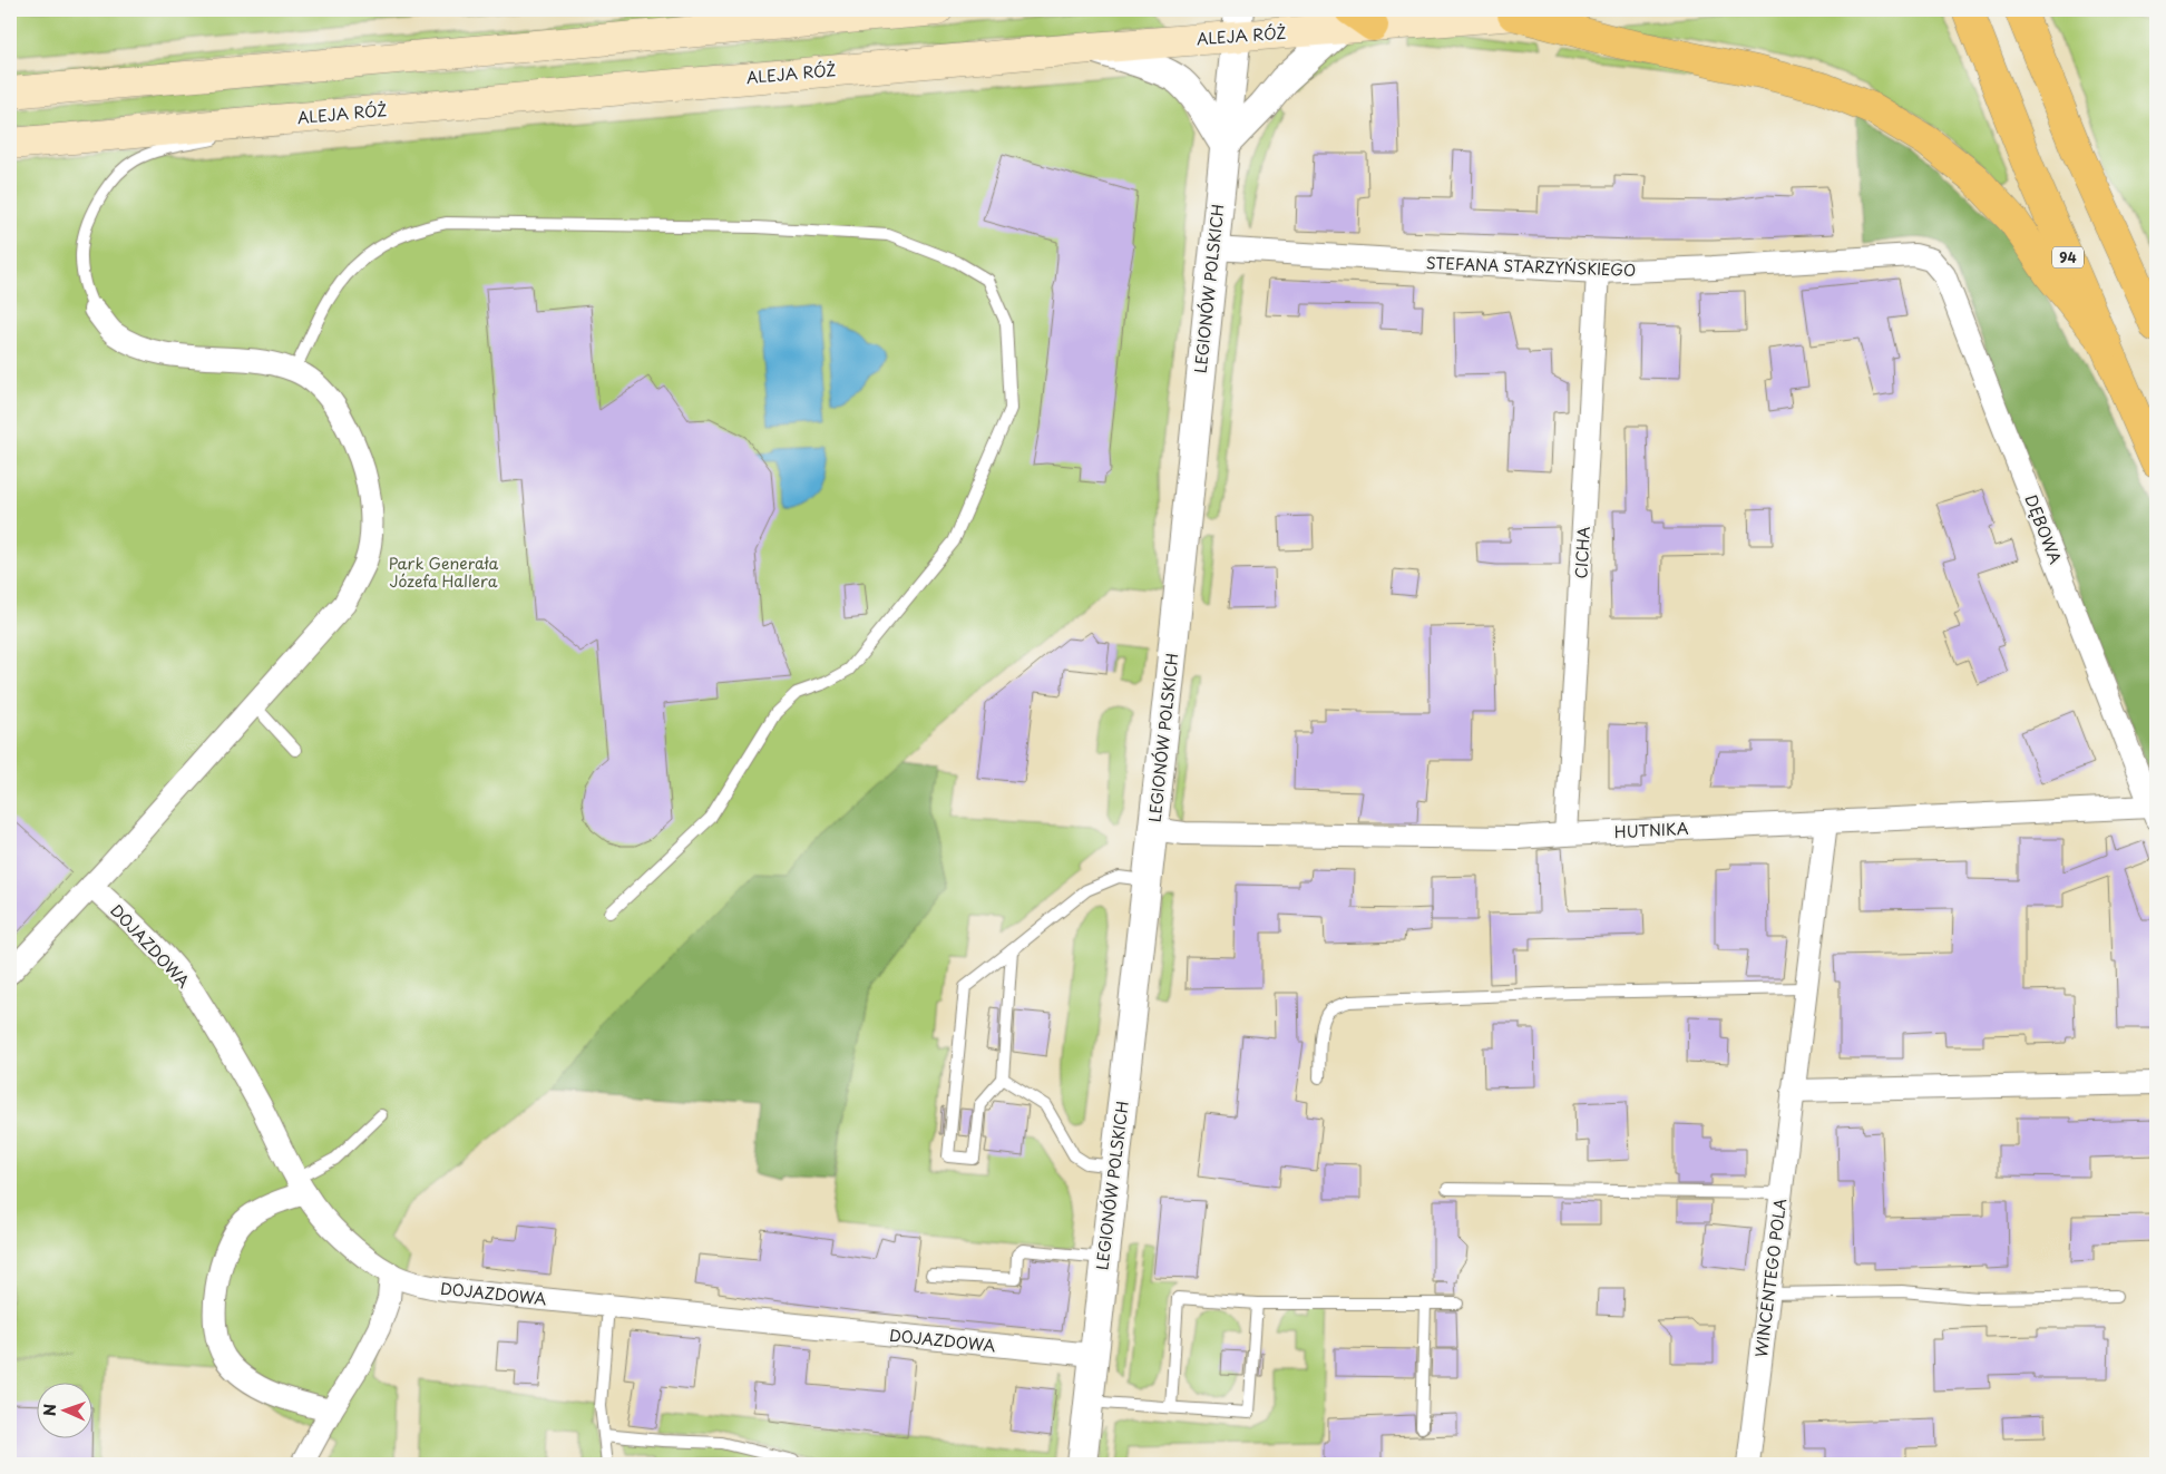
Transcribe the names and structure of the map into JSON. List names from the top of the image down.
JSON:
{
  "streets": {
    "main road": ["ALEJA RÓŻ", "94"],
    "street": [
      "STEFANA STARZYŃSKIEGO",
      "LEGIONÓW POLSKICH",
      "DĘBOWA",
      "CICHA",
      "HUTNIKA",
      "DOJAZDOWA",
      "WINCENTEGO POLA"
    ]
  },
  "crossings": [
    ["ALEJA RÓŻ", "LEGIONÓW POLSKICH"],
    ["STEFANA STARZYŃSKIEGO", "LEGIONÓW POLSKICH"],
    ["STEFANA STARZYŃSKIEGO", "DĘBOWA"],
    ["STEFANA STARZYŃSKIEGO", "CICHA"],
    ["LEGIONÓW POLSKICH", "HUTNIKA"],
    ["LEGIONÓW POLSKICH", "DOJAZDOWA"],
    ["DĘBOWA", "HUTNIKA"],
    ["CICHA", "HUTNIKA"],
    ["HUTNIKA", "WINCENTEGO POLA"]
  ],
  "parks": ["Park Generała Józefa Hallera"],
  "north": "left"
}
